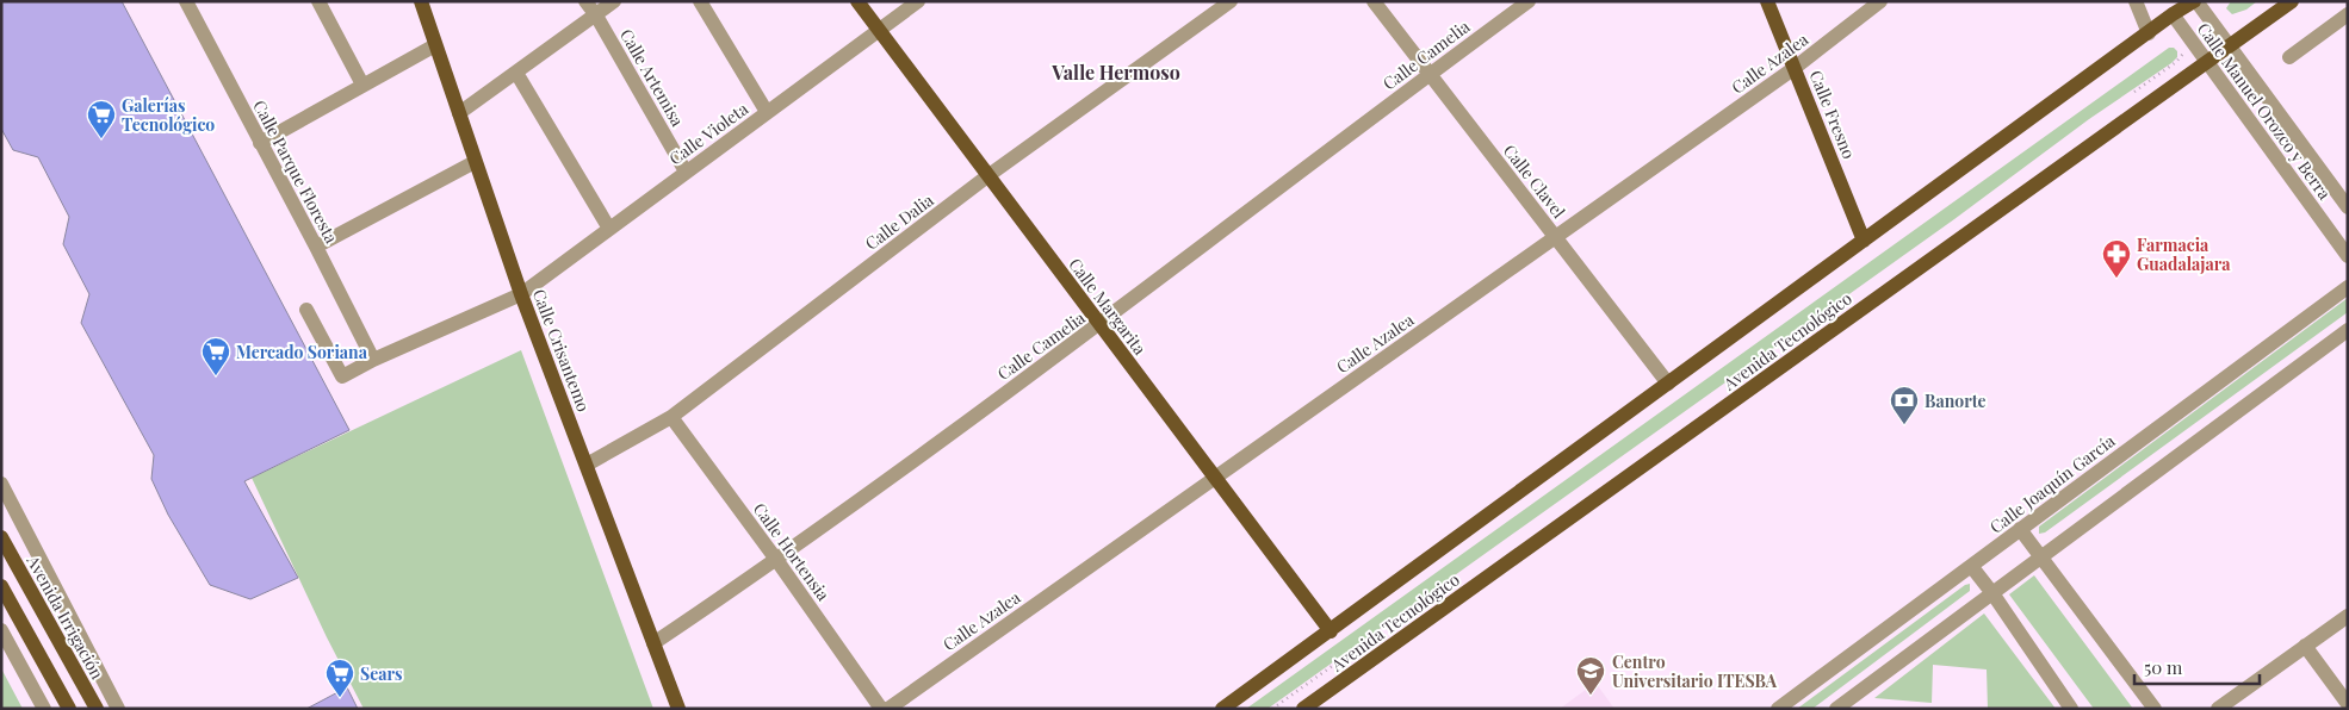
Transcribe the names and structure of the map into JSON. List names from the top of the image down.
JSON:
{
  "streets": {
    "main road": [
      "Calle Fresno",
      "Calle Margarita",
      "Avenida Tecnológico",
      "Calle Crisantemo",
      "Avenida Irrigación"
    ],
    "street": [
      "Calle Camelia",
      "Calle Azalea",
      "Calle Artemisa",
      "Calle Manuel Orozco y Berra",
      "Calle Violeta",
      "Calle Parque Floresta",
      "Calle Clavel",
      "Calle Dalia",
      "Calle Joaquín García",
      "Calle Hortensia"
    ]
  },
  "crossings": [
    ["Calle Camelia", "Calle Clavel"],
    ["Calle Camelia", "Calle Margarita"],
    ["Calle Camelia", "Calle Crisantemo"],
    ["Calle Camelia", "Calle Hortensia"],
    ["Calle Azalea", "Calle Fresno"],
    ["Calle Azalea", "Calle Clavel"],
    ["Calle Azalea", "Calle Margarita"],
    ["Calle Artemisa", "Calle Violeta"],
    ["Calle Manuel Orozco y Berra", "Avenida Tecnológico"],
    ["Calle Fresno", "Avenida Tecnológico"],
    ["Calle Violeta", "Calle Parque Floresta"],
    ["Calle Violeta", "Calle Margarita"],
    ["Calle Violeta", "Calle Crisantemo"],
    ["Calle Clavel", "Avenida Tecnológico"],
    ["Calle Dalia", "Calle Margarita"],
    ["Calle Dalia", "Calle Crisantemo"],
    ["Calle Dalia", "Calle Hortensia"],
    ["Calle Margarita", "Avenida Tecnológico"]
  ],
  "districts": ["Valle Hermoso"],
  "places": {
    "supermarket": ["Galerías Tecnológico", "Mercado Soriana", "Sears"],
    "pharmacy": ["Farmacia Guadalajara"],
    "bank": ["Banorte"],
    "school or university": ["Centro Universitario ITESBA"]
  },
  "scale_bar": "50 m"
}
